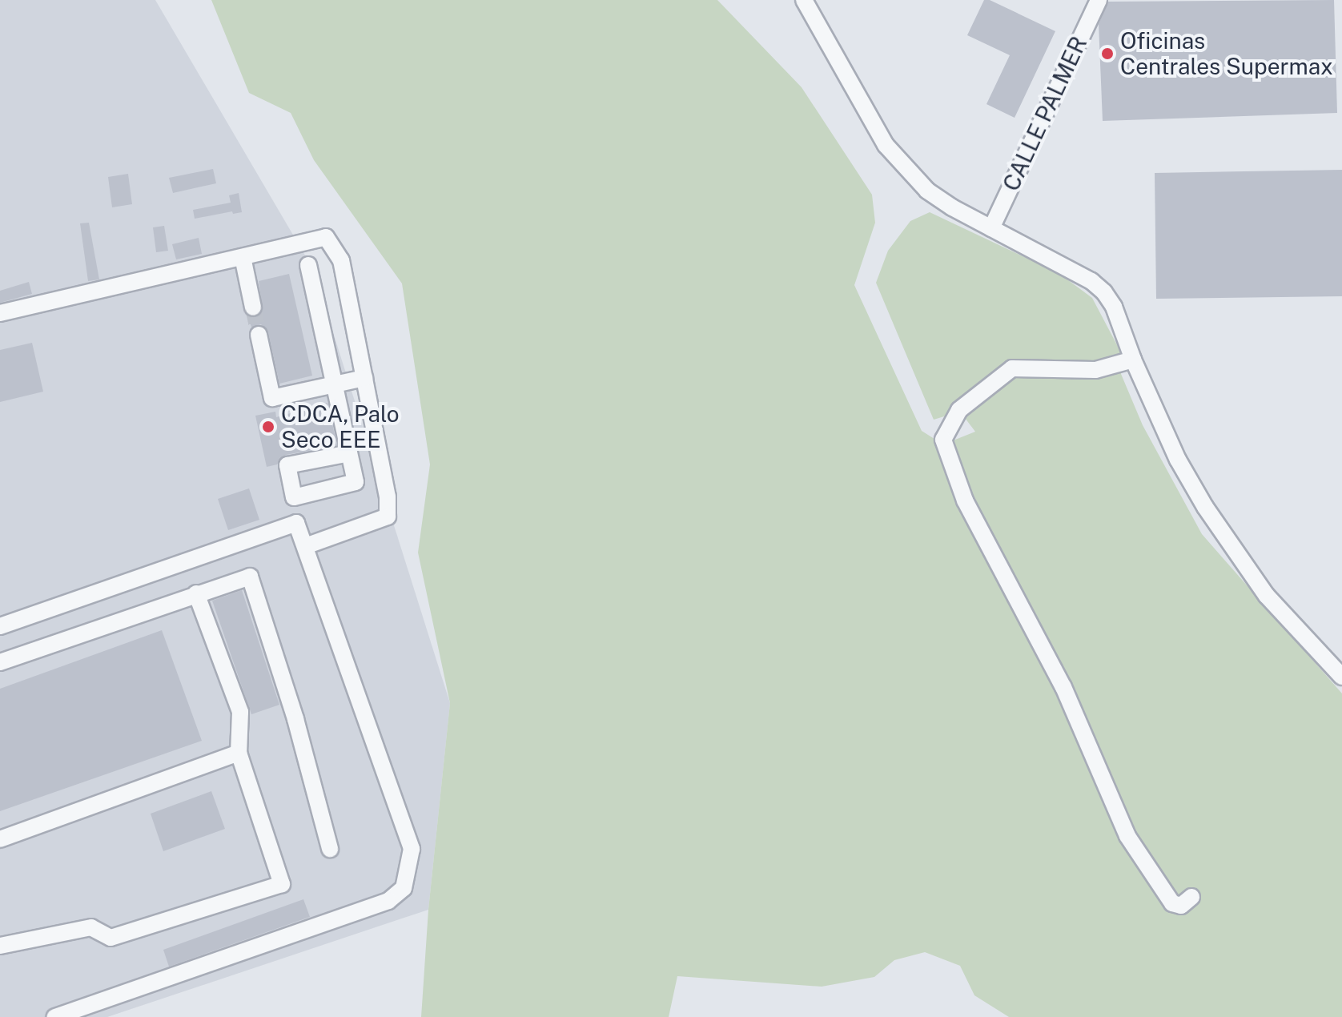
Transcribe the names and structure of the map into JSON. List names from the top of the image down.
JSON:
{
  "streets": {
    "street": ["CALLE PALMER"]
  },
  "places": ["Oficinas Centrales Supermax", "CDCA, Palo Seco EEE"]
}
